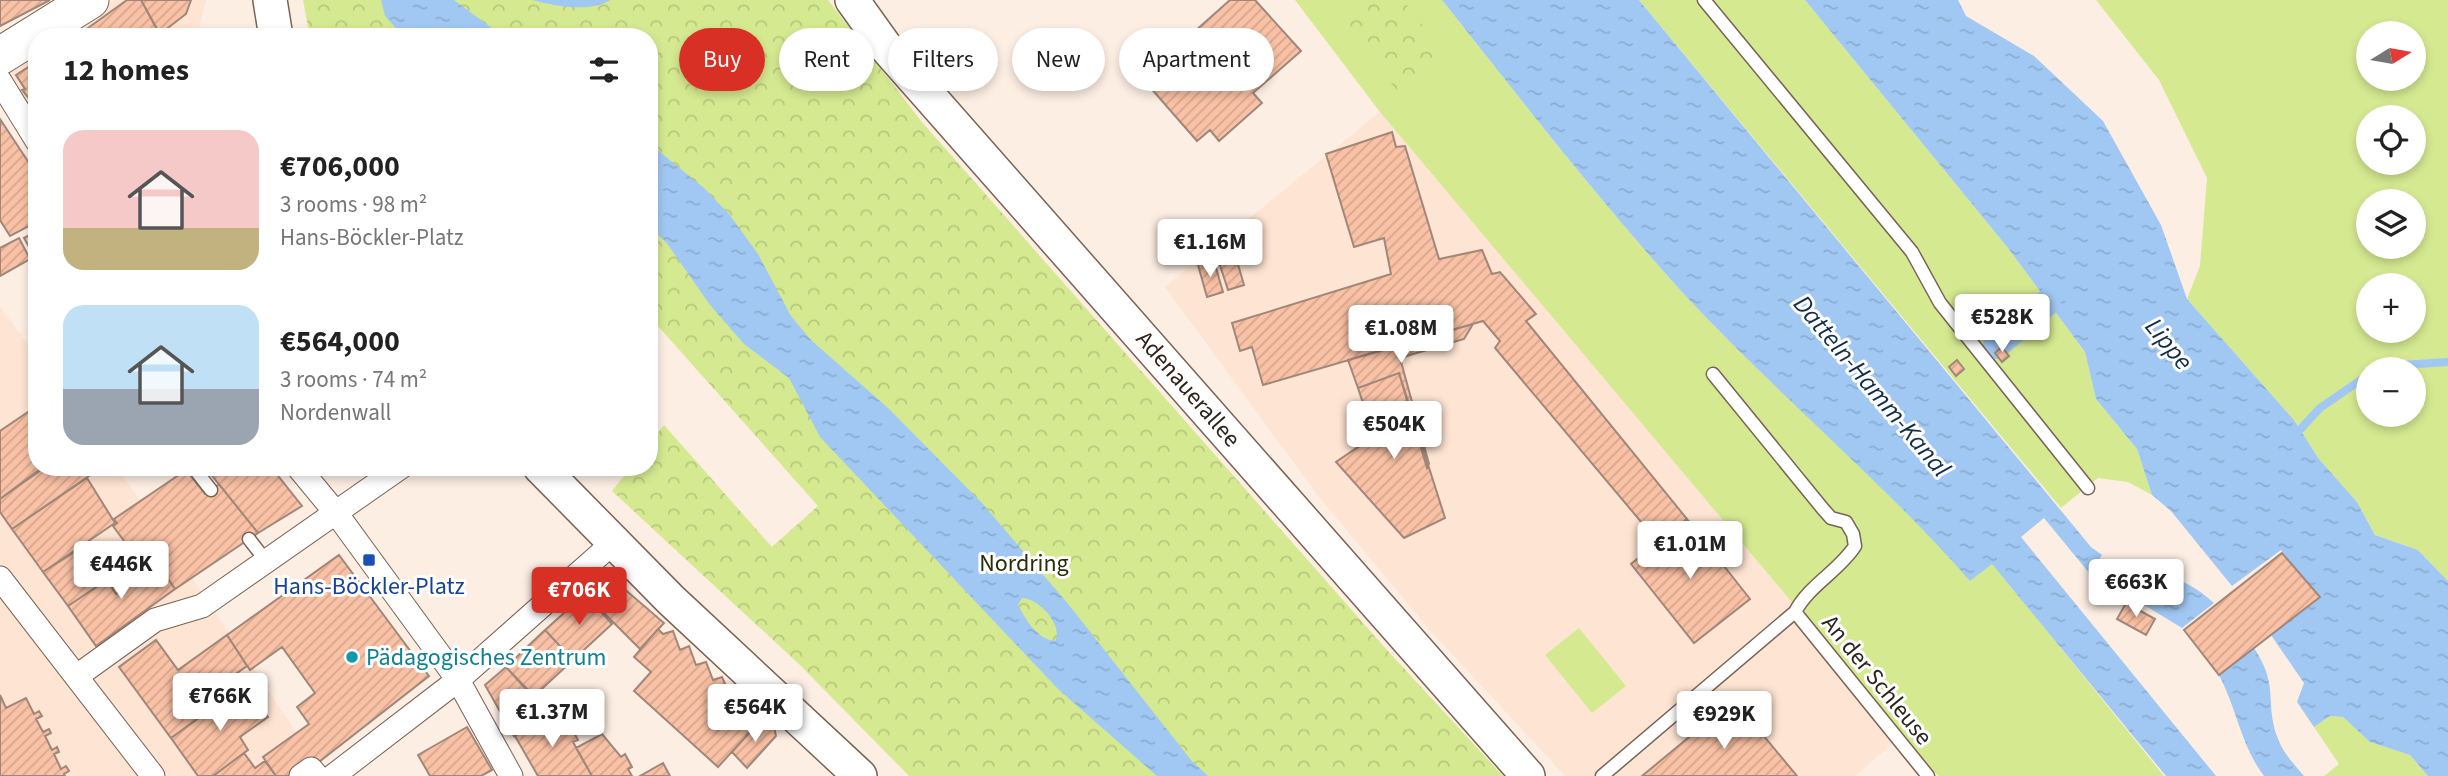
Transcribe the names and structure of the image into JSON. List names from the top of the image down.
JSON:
{
  "streets": {
    "main road": ["Adenauerallee"],
    "lane": ["An der Schleuse"]
  },
  "water": ["Lippe", "Datteln-Hamm-Kanal"],
  "parks": ["Nordring"],
  "places": {
    "transit": ["Hans-Böckler-Platz"],
    "other": ["Pädagogisches Zentrum"]
  },
  "north": "right",
  "page": {
    "map_buttons": ["+", "−"],
    "chip": [
      "Buy",
      "Rent",
      "Filters",
      "New",
      "Apartment"
    ],
    "heading": "12 homes",
    "list": [
      {
        "name": "€706,000",
        "note": "3 rooms · 98 m² · Hans-Böckler-Platz"
      },
      {
        "name": "€564,000",
        "note": "3 rooms · 74 m² · Nordenwall"
      }
    ],
    "price": [
      "€1.16M",
      "€528K",
      "€1.08M",
      "€504K",
      "€1.01M",
      "€446K",
      "€663K",
      "€706K",
      "€766K",
      "€564K",
      "€1.37M",
      "€929K"
    ]
  }
}
